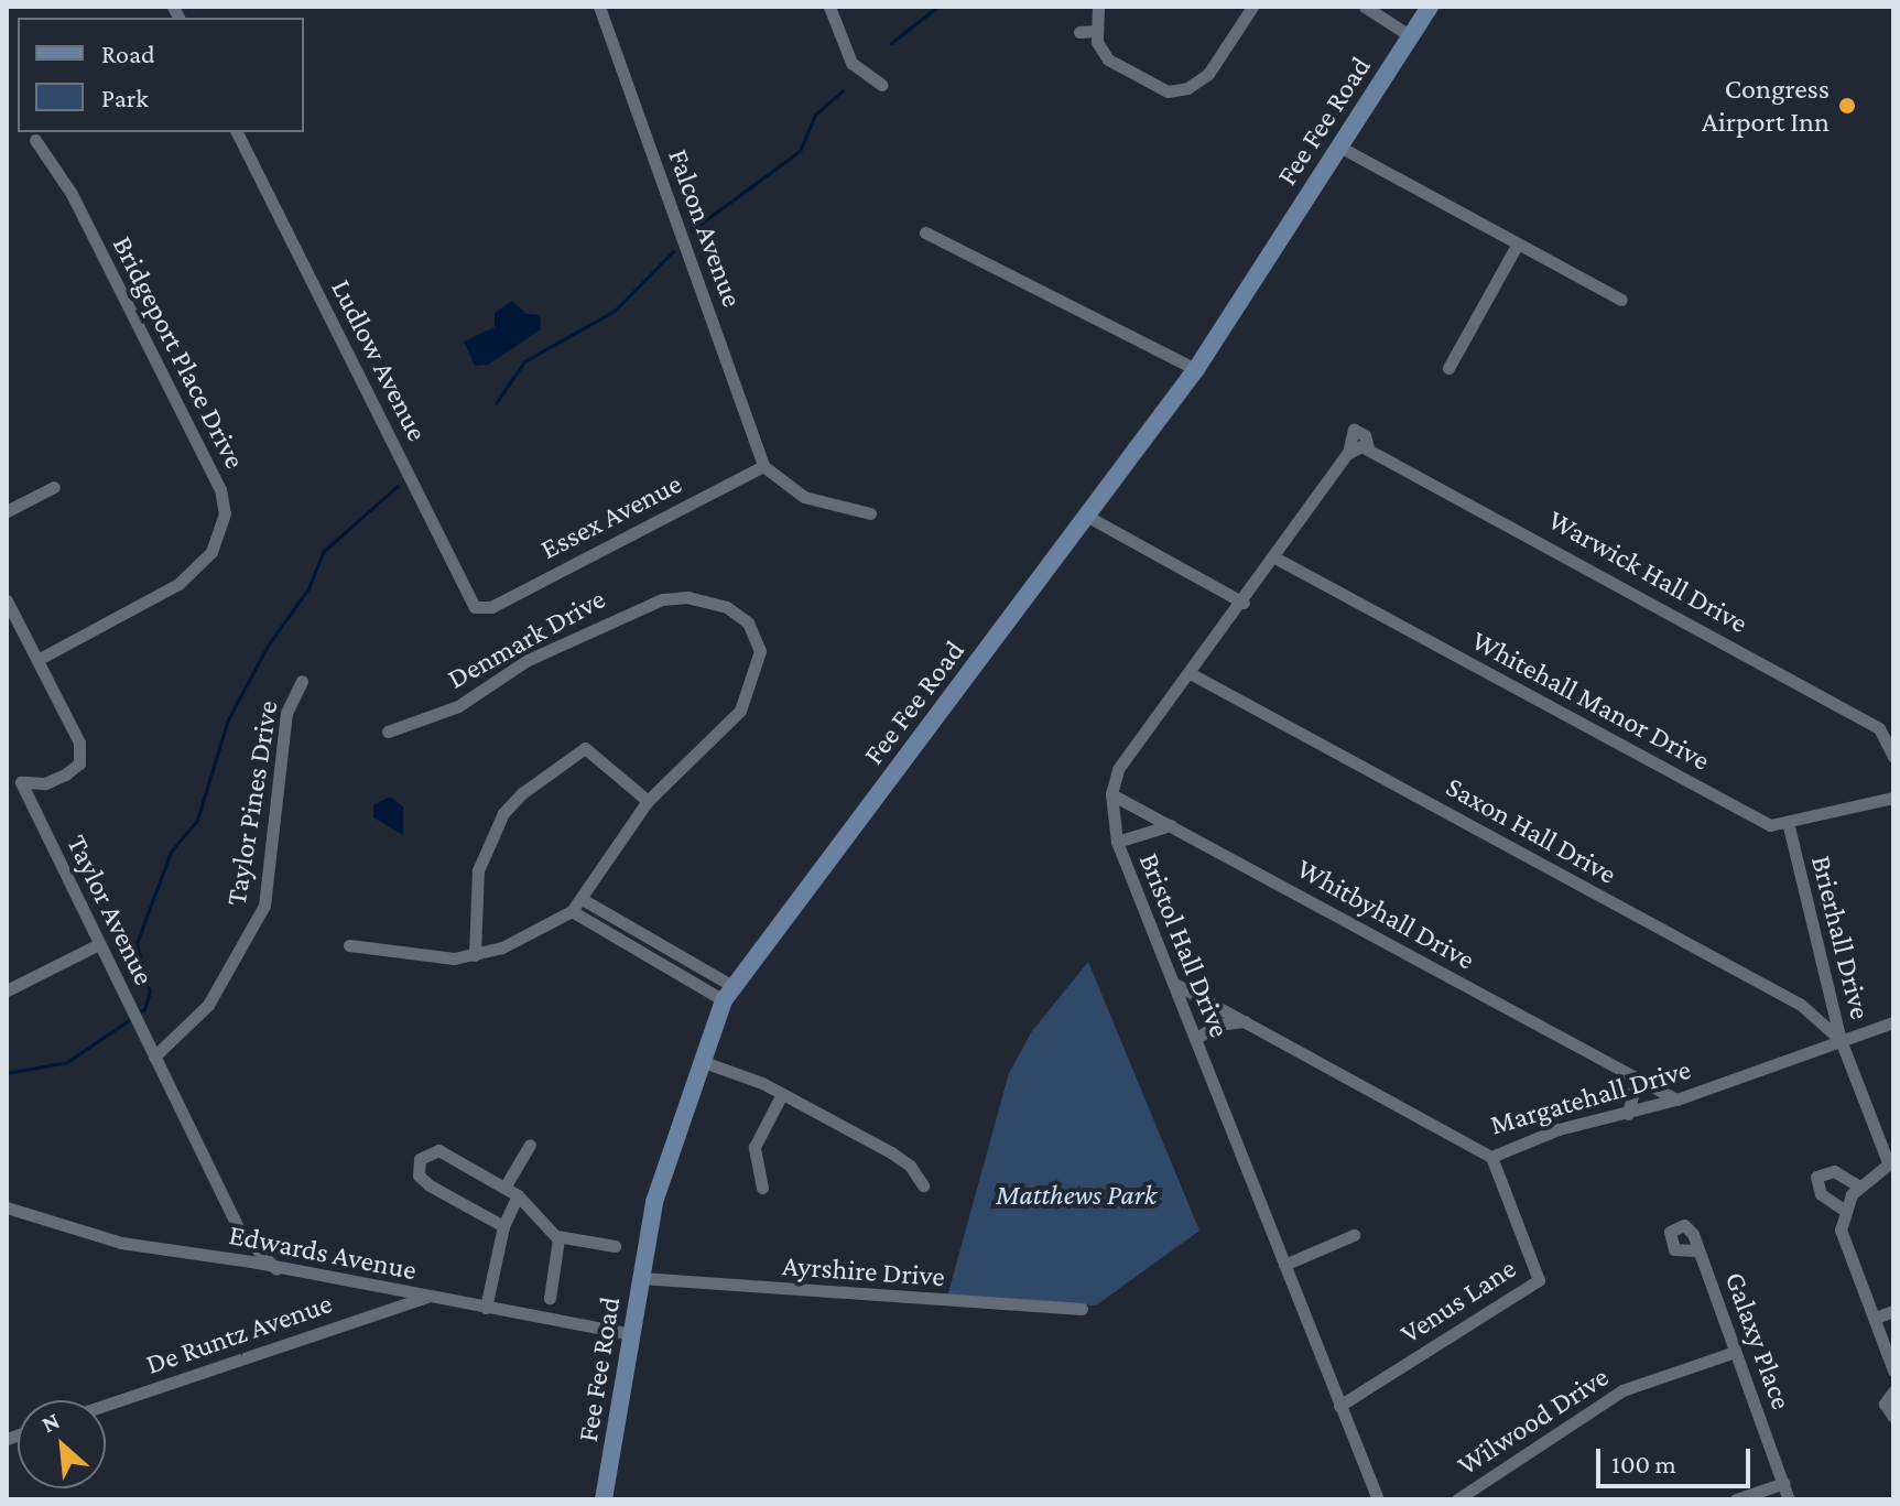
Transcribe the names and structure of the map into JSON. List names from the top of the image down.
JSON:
{
  "streets": {
    "street": [
      "Fee Fee Road",
      "Falcon Avenue",
      "Bridgeport Place Drive",
      "Ludlow Avenue",
      "Essex Avenue",
      "Warwick Hall Drive",
      "Denmark Drive",
      "Whitehall Manor Drive",
      "Taylor Pines Drive",
      "Saxon Hall Drive",
      "Taylor Avenue",
      "Whitbyhall Drive",
      "Brierhall Drive",
      "Bristol Hall Drive",
      "Margatehall Drive",
      "Edwards Avenue",
      "Ayrshire Drive",
      "Venus Lane",
      "De Runtz Avenue",
      "Galaxy Place",
      "Wilwood Drive"
    ]
  },
  "crossings": [
    ["Fee Fee Road", "Edwards Avenue"],
    ["Fee Fee Road", "Ayrshire Drive"],
    ["Falcon Avenue", "Essex Avenue"],
    ["Ludlow Avenue", "Essex Avenue"],
    ["Warwick Hall Drive", "Whitehall Manor Drive"],
    ["Whitehall Manor Drive", "Brierhall Drive"],
    ["Taylor Pines Drive", "Taylor Avenue"],
    ["Saxon Hall Drive", "Brierhall Drive"],
    ["Saxon Hall Drive", "Margatehall Drive"],
    ["Taylor Avenue", "Edwards Avenue"],
    ["Whitbyhall Drive", "Bristol Hall Drive"],
    ["Whitbyhall Drive", "Margatehall Drive"],
    ["Brierhall Drive", "Margatehall Drive"],
    ["Bristol Hall Drive", "Margatehall Drive"],
    ["Bristol Hall Drive", "Venus Lane"],
    ["Margatehall Drive", "Venus Lane"],
    ["Edwards Avenue", "De Runtz Avenue"],
    ["Galaxy Place", "Wilwood Drive"]
  ],
  "parks": ["Matthews Park"],
  "places": ["Congress Airport Inn"],
  "legend": ["Road", "Park"],
  "scale_bar": "100 m",
  "north": "top left"
}
